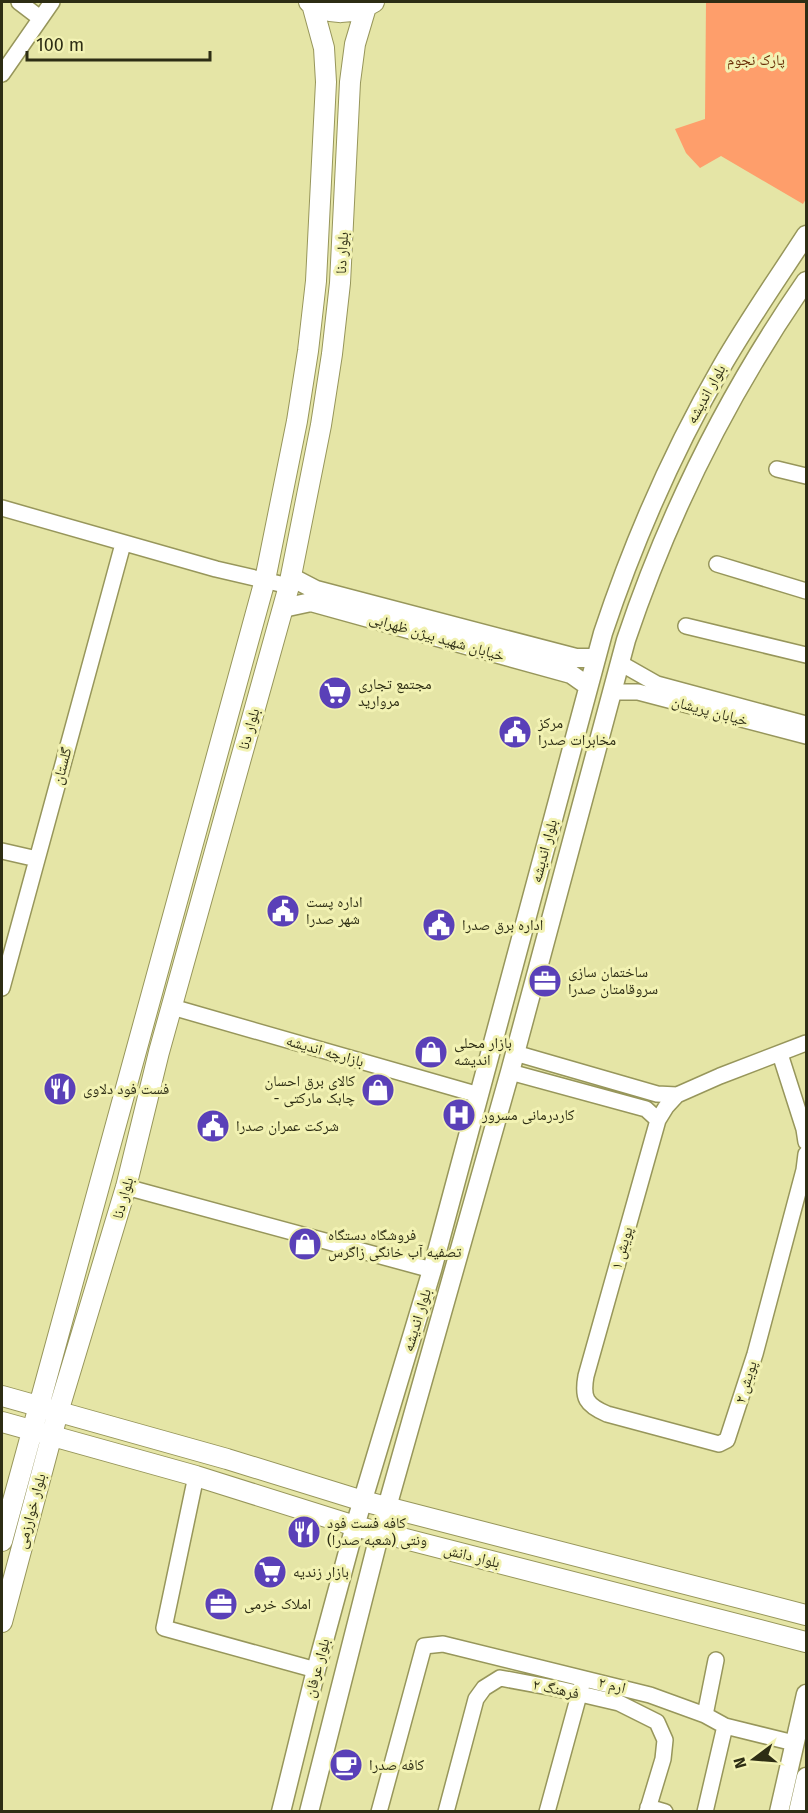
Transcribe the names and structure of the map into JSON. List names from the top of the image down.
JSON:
{
  "streets": {
    "main road": ["بلوار دنا", "بلوار خوارزمی", "بلوار دانش"],
    "street": [
      "بلوار اندیشه",
      "خیابان شهید بیژن ظهرابی",
      "خیابان پریشان",
      "گلستان",
      "بازارچه اندیشه",
      "پویش ۱",
      "پویش ۲",
      "بلوار عرفان",
      "ارم ۲",
      "فرهنگ ۲"
    ]
  },
  "crossings": [
    ["بلوار دنا", "خیابان شهید بیژن ظهرابی"],
    ["بلوار دنا", "بازارچه اندیشه"],
    ["بلوار دنا", "بلوار خوارزمی"],
    ["بلوار دنا", "بلوار دانش"],
    ["بلوار اندیشه", "خیابان شهید بیژن ظهرابی"],
    ["بلوار اندیشه", "خیابان پریشان"],
    ["بلوار اندیشه", "بازارچه اندیشه"],
    ["بلوار اندیشه", "بلوار دانش"],
    ["بلوار اندیشه", "بلوار عرفان"],
    ["پویش ۱", "پویش ۲"],
    ["بلوار خوارزمی", "بلوار دانش"],
    ["بلوار دانش", "بلوار عرفان"]
  ],
  "parks": ["پارک نجوم"],
  "places": {
    "supermarket": ["مجتمع تجاری مروارید", "بازار زندیه"],
    "public building": [
      "مرکز مخابرات صدرا",
      "اداره پست شهر صدرا",
      "اداره برق صدرا",
      "شرکت عمران صدرا"
    ],
    "office": ["ساختمان سازی سروقامتان صدرا", "املاک خرمی"],
    "shop": ["بازار محلی اندیشه", "کالای برق احسان - چابک مارکتی", "فروشگاه دستگاه تصفیه آب خانگی زاگرس"],
    "restaurant": ["فست فود دلاوی", "کافه فست فود ونتی (شعبه صدرا)"],
    "hospital": ["کاردرمانی مسرور"],
    "cafe": ["کافه صدرا"]
  },
  "scale_bar": "100 m",
  "north": "left"
}
